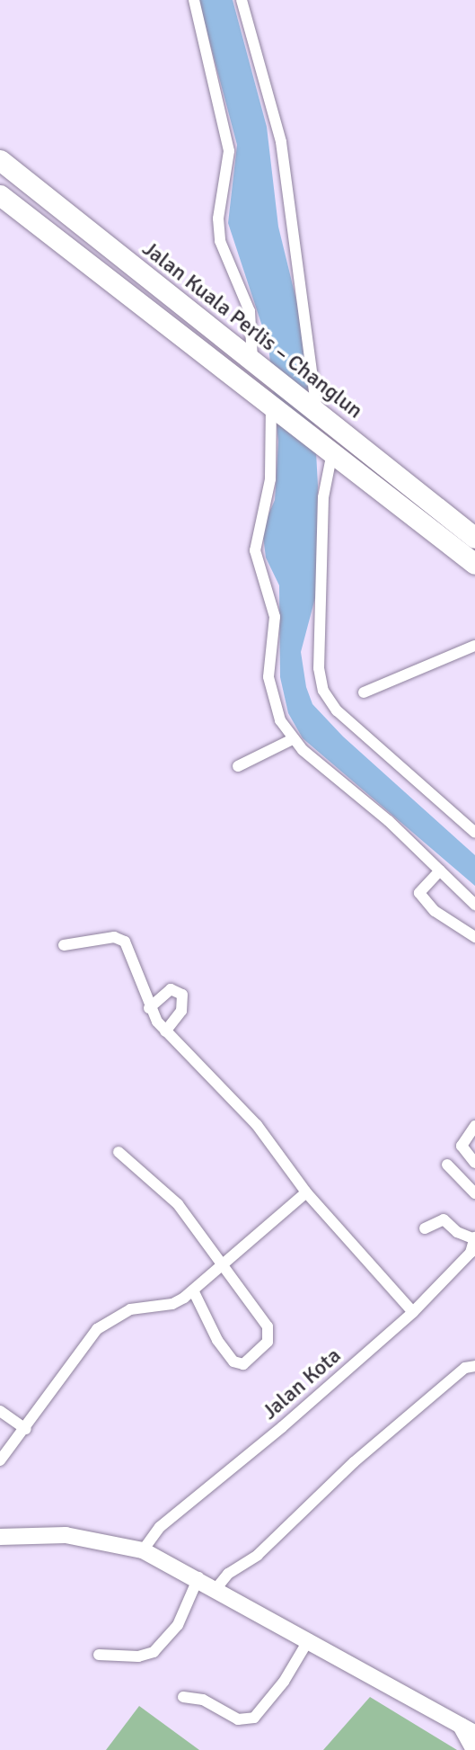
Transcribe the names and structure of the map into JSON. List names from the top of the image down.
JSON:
{
  "streets": {
    "highway": ["Jalan Kuala Perlis – Changlun"],
    "street": ["Jalan Kota"]
  }
}
